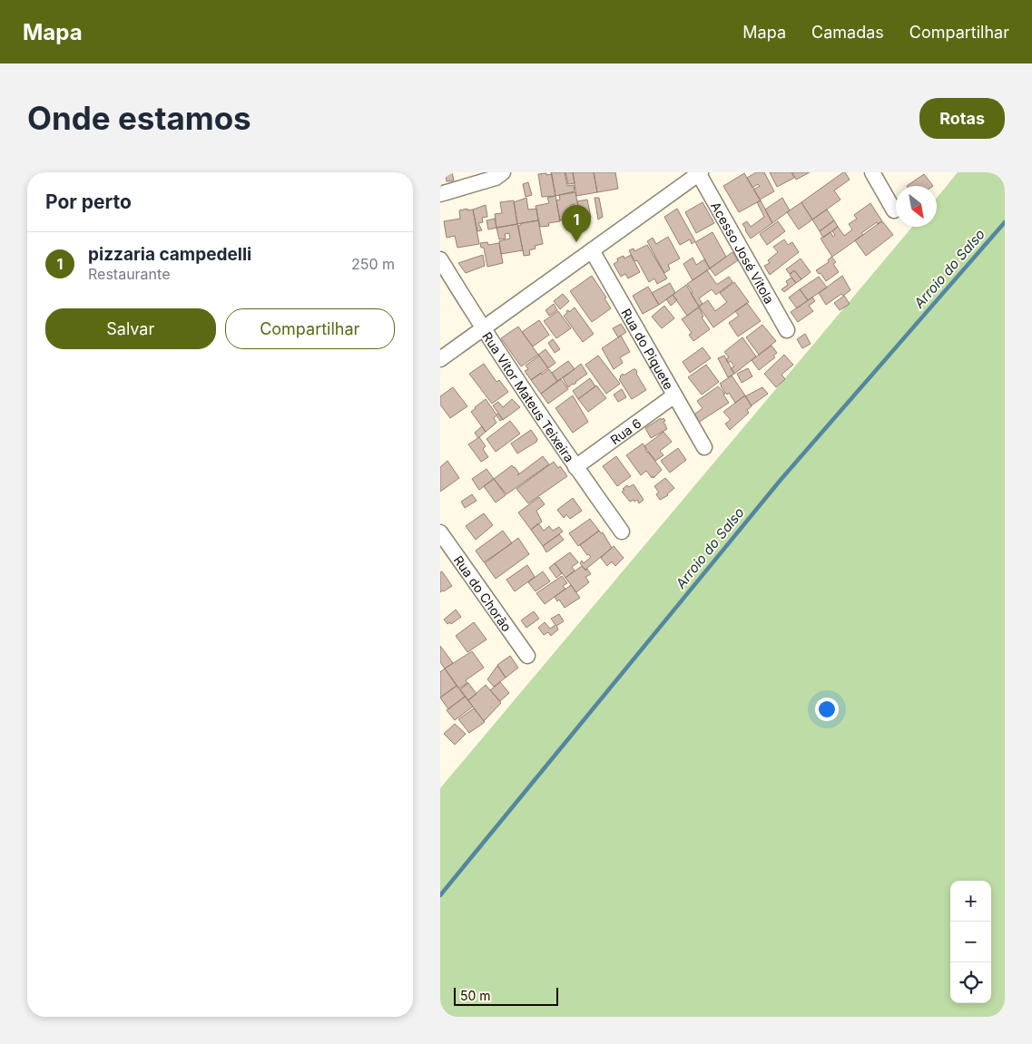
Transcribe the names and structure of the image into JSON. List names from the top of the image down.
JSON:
{
  "streets": {
    "street": [
      "Acesso José Vitola",
      "Rua do Piquete",
      "Rua Vítor Mateus Teixeira",
      "Rua 6",
      "Rua do Chorão"
    ]
  },
  "crossings": [
    ["Rua do Piquete", "Rua 6"],
    ["Rua Vítor Mateus Teixeira", "Rua 6"]
  ],
  "water": ["Arroio do Salso"],
  "scale_bar": "50 m",
  "north": "bottom right",
  "page": {
    "header": "Mapa",
    "nav": ["Mapa", "Camadas", "Compartilhar"],
    "buttons": [
      "Rotas",
      ["Salvar", "Compartilhar"]
    ],
    "title": "Onde estamos",
    "heading": "Por perto",
    "pins": "1",
    "list": [
      {
        "mark": "1",
        "name": "pizzaria campedelli",
        "note": "Restaurante",
        "value": "250 m"
      }
    ],
    "map_buttons": ["+", "−"],
    "scale": "50 m"
  }
}
